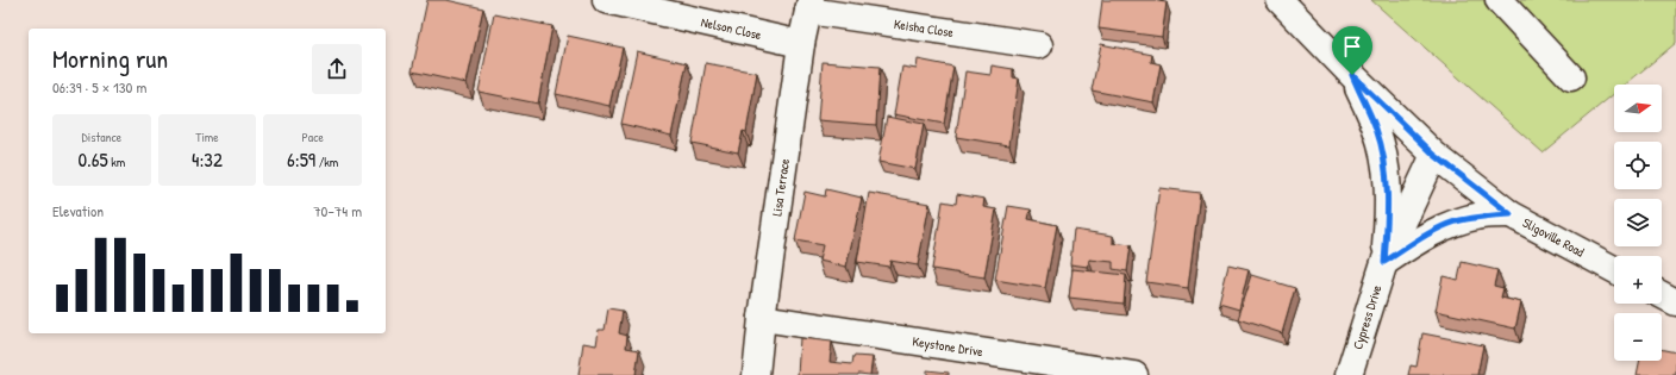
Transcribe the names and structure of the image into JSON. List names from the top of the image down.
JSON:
{
  "streets": {
    "street": [
      "Keisha Close",
      "Nelson Close",
      "Lisa Terrace",
      "Sligoville Road",
      "Cypress Drive",
      "Keystone Drive"
    ]
  },
  "crossings": [
    ["Keisha Close", "Lisa Terrace"],
    ["Nelson Close", "Lisa Terrace"],
    ["Lisa Terrace", "Keystone Drive"],
    ["Sligoville Road", "Cypress Drive"]
  ],
  "north": "right",
  "page": {
    "heading": ["Morning run", "06:39 · 5 × 130 m"],
    "map_buttons": ["+", "−"],
    "stats": [
      ["Distance", "0.65 km"],
      ["Time", "4:32"],
      ["Pace", "6:59 /km"]
    ],
    "chart": ["Elevation", "70–74 m"]
  }
}
